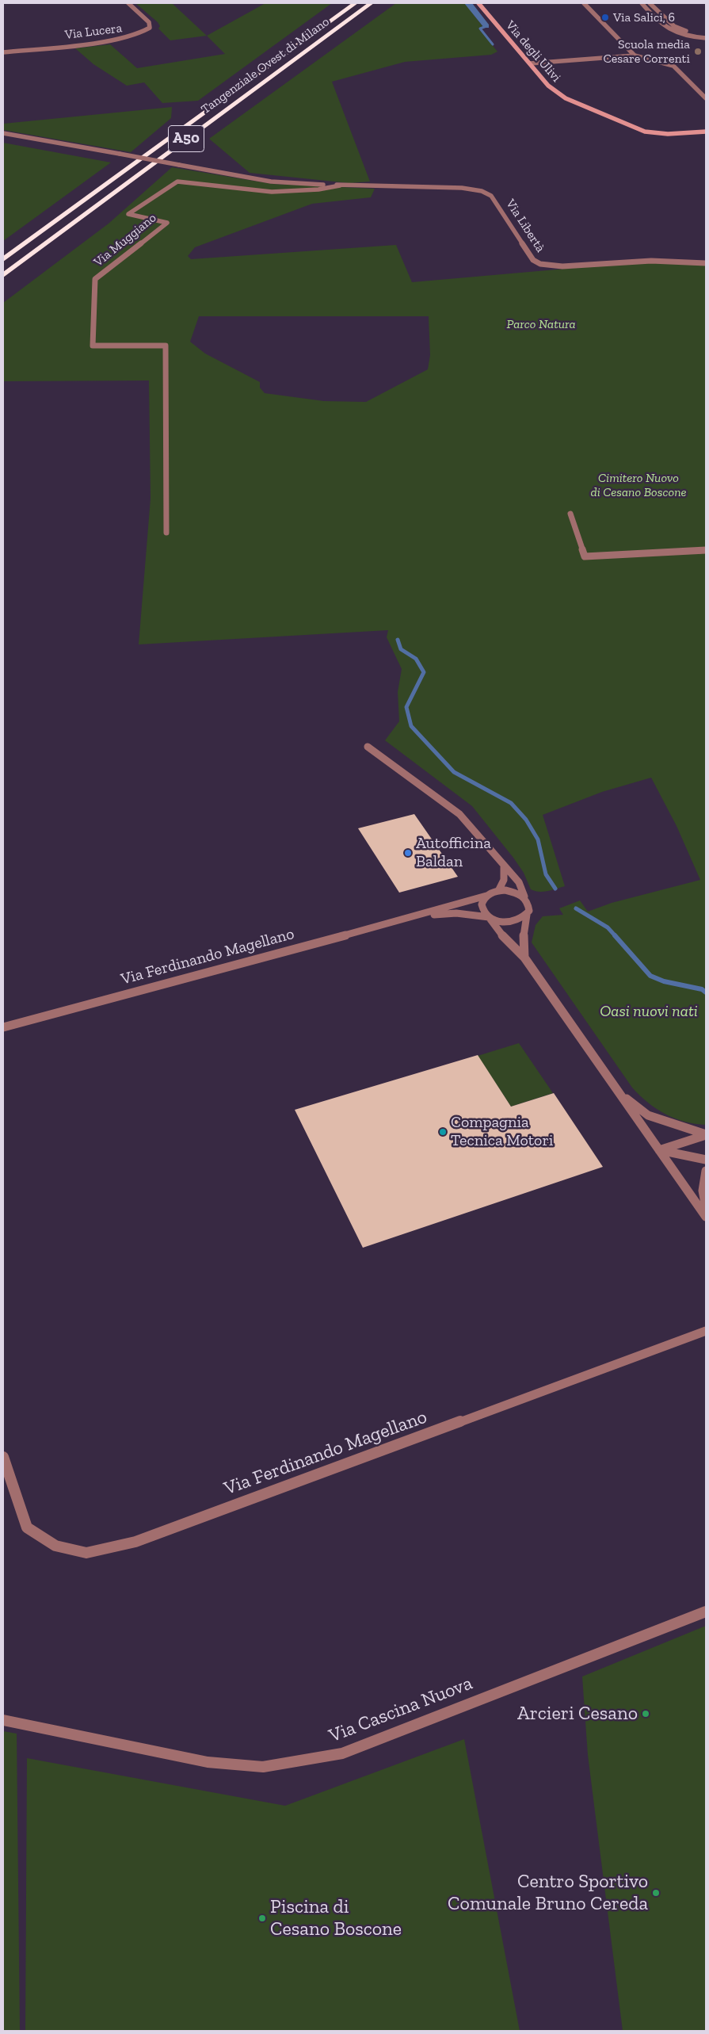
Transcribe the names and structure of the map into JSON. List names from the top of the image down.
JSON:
{
  "streets": {
    "highway": ["Tangenziale Ovest di Milano", "A50"],
    "street": [
      "Via Lucera",
      "Via degli Ulivi",
      "Via Libertà",
      "Via Muggiano",
      "Via Ferdinando Magellano",
      "Via Cascina Nuova"
    ]
  },
  "crossings": [
    ["Via Libertà", "Via Muggiano"]
  ],
  "parks": ["Parco Natura", "Cimitero Nuovo di Cesano Boscone", "Oasi nuovi nati"],
  "places": [
    "Via Salici, 6",
    "Scuola media Cesare Correnti",
    "Autofficina Baldan",
    "Compagnia Tecnica Motori",
    "Arcieri Cesano",
    "Centro Sportivo Comunale Bruno Cereda",
    "Piscina di Cesano Boscone"
  ]
}
